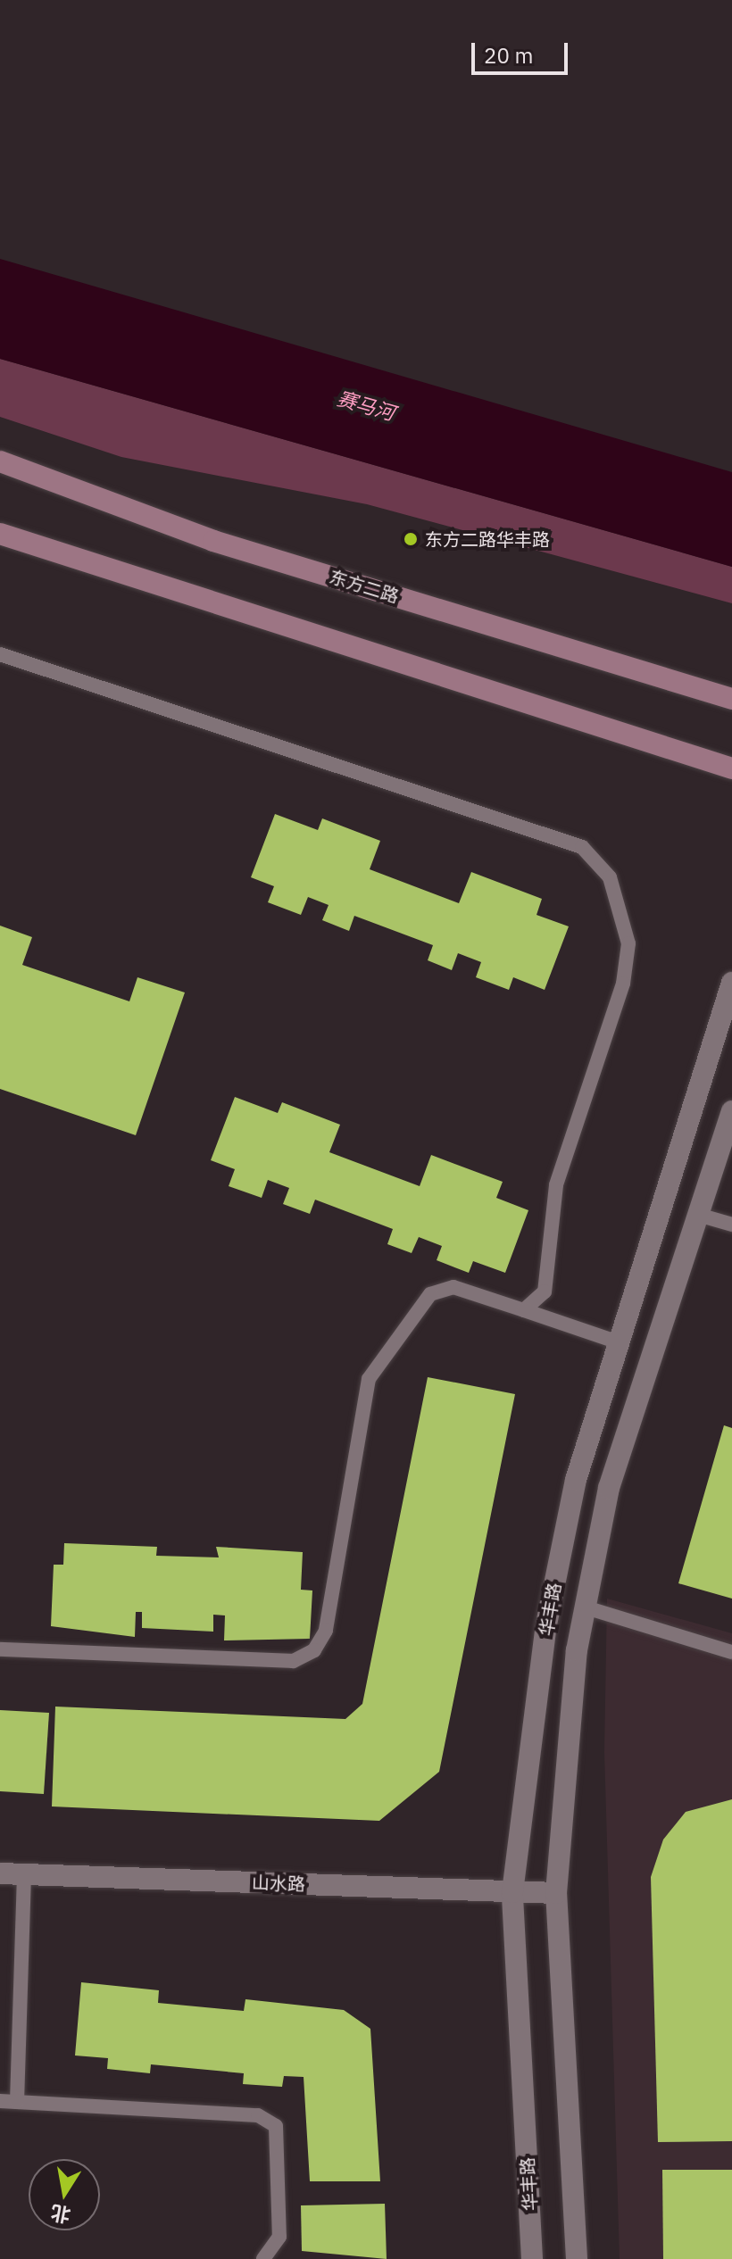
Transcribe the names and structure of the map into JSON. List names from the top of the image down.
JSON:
{
  "streets": {
    "main road": ["东方二路"],
    "street": ["华丰路", "山水路"]
  },
  "crossings": [
    ["华丰路", "山水路"]
  ],
  "water": ["赛马河"],
  "places": ["东方二路华丰路"],
  "scale_bar": "20 m",
  "north": "bottom"
}
